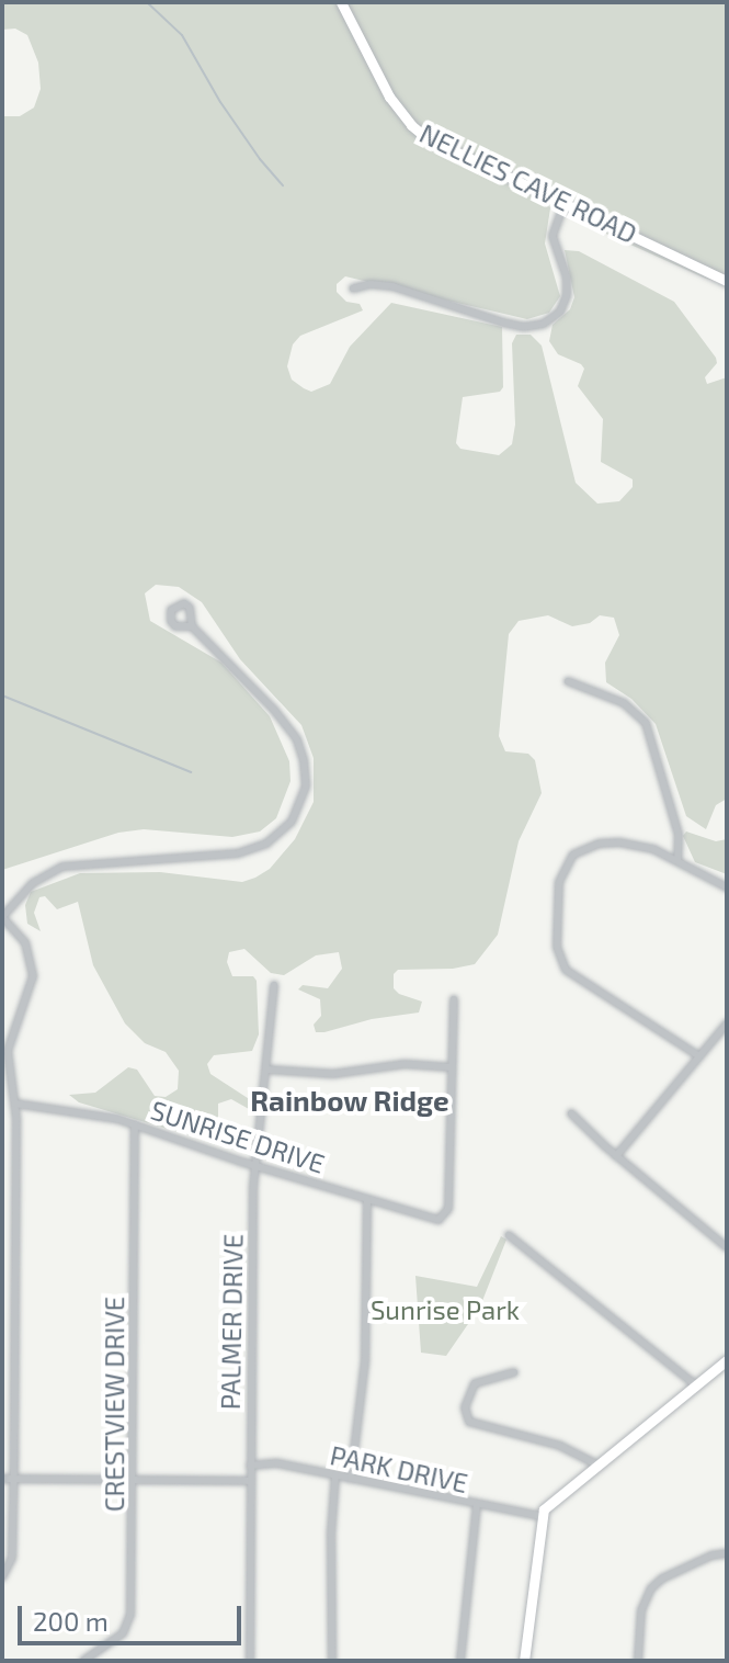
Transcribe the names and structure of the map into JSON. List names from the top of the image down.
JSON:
{
  "streets": {
    "street": [
      "NELLIES CAVE ROAD",
      "SUNRISE DRIVE",
      "PALMER DRIVE",
      "CRESTVIEW DRIVE",
      "PARK DRIVE"
    ]
  },
  "crossings": [
    ["SUNRISE DRIVE", "PALMER DRIVE"],
    ["SUNRISE DRIVE", "CRESTVIEW DRIVE"],
    ["PALMER DRIVE", "PARK DRIVE"]
  ],
  "districts": ["Rainbow Ridge"],
  "parks": ["Sunrise Park"],
  "scale_bar": "200 m"
}
